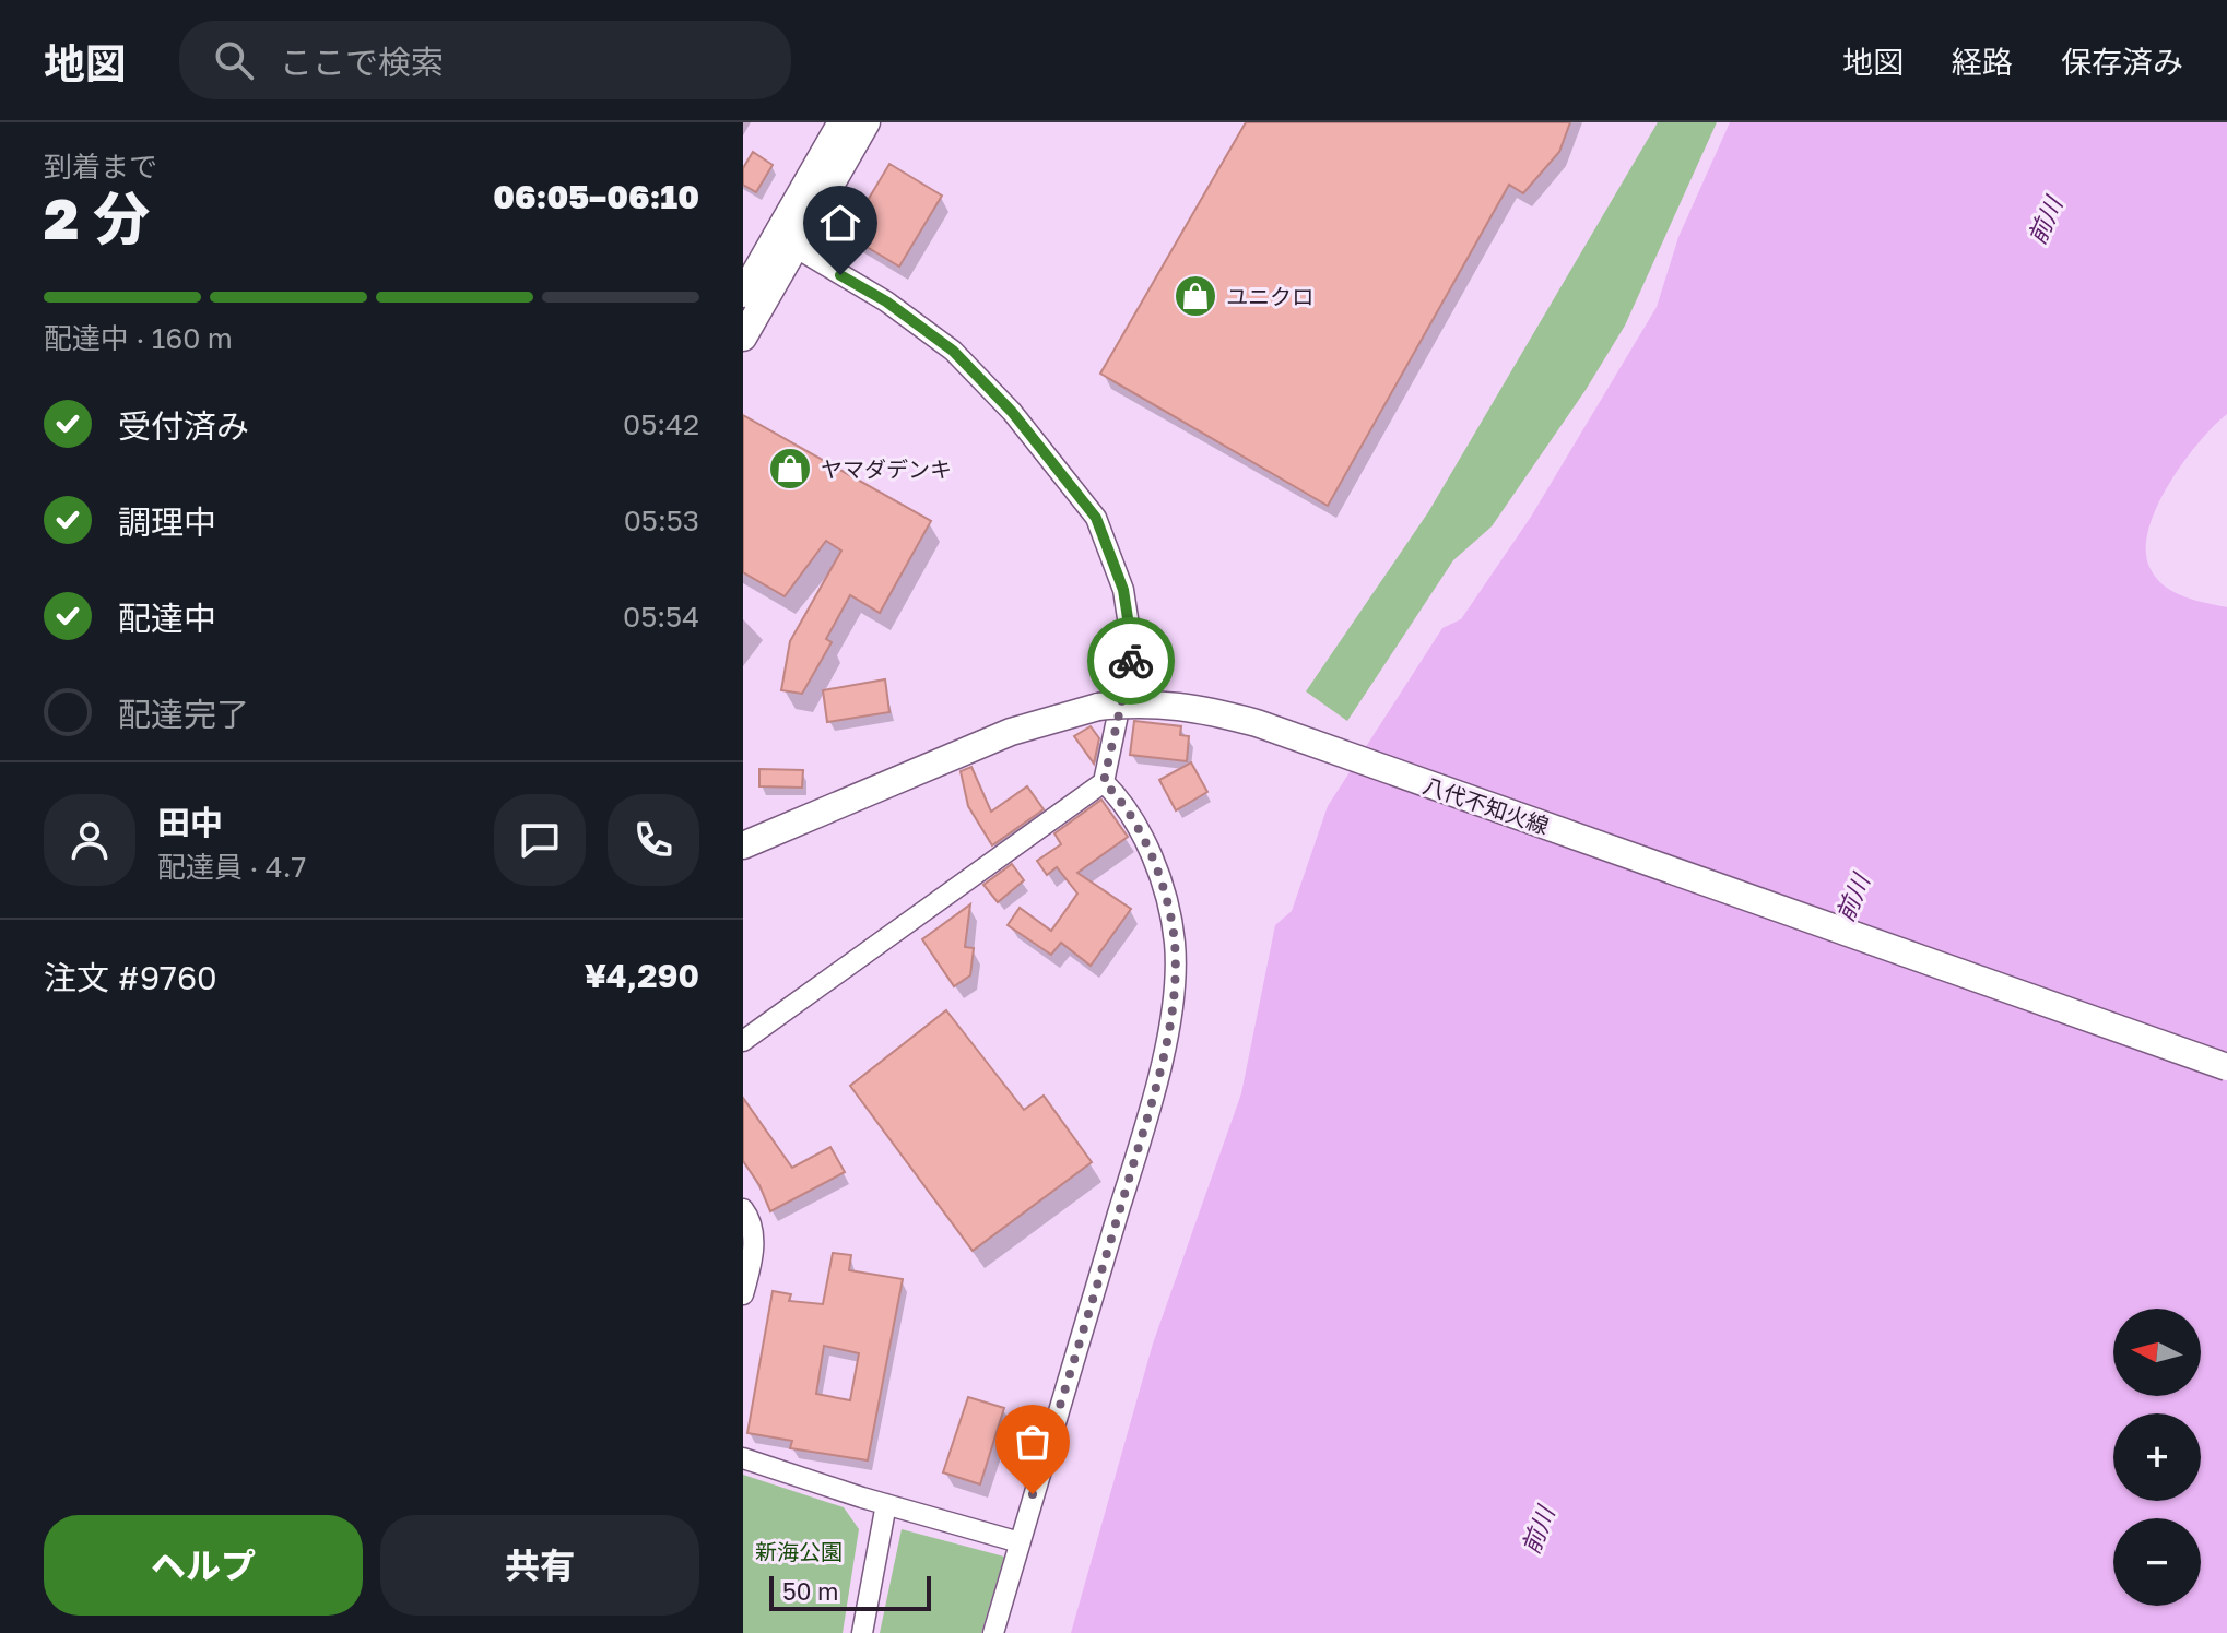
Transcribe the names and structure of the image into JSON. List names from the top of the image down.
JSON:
{
  "streets": {
    "main road": ["八代不知火線"]
  },
  "water": ["前川"],
  "parks": ["新海公園"],
  "places": {
    "shop": ["ユニクロ", "ヤマダデンキ"]
  },
  "scale_bar": "50 m",
  "north": "left",
  "page": {
    "header": "地図",
    "search": "ここで検索",
    "nav": ["地図", "経路", "保存済み"],
    "heading": ["2 分", "到着まで", "06:05–06:10"],
    "panel": [
      "田中",
      "配達員 · 4.7",
      "注文 #9760",
      "¥4,290"
    ],
    "bar": "配達中 · 160 m",
    "list": [
      ["受付済み", "05:42"],
      ["調理中", "05:53"],
      ["配達中", "05:54"],
      "配達完了"
    ],
    "map_buttons": ["+", "−"],
    "buttons": ["ヘルプ", "共有"],
    "scale": "50 m"
  }
}
